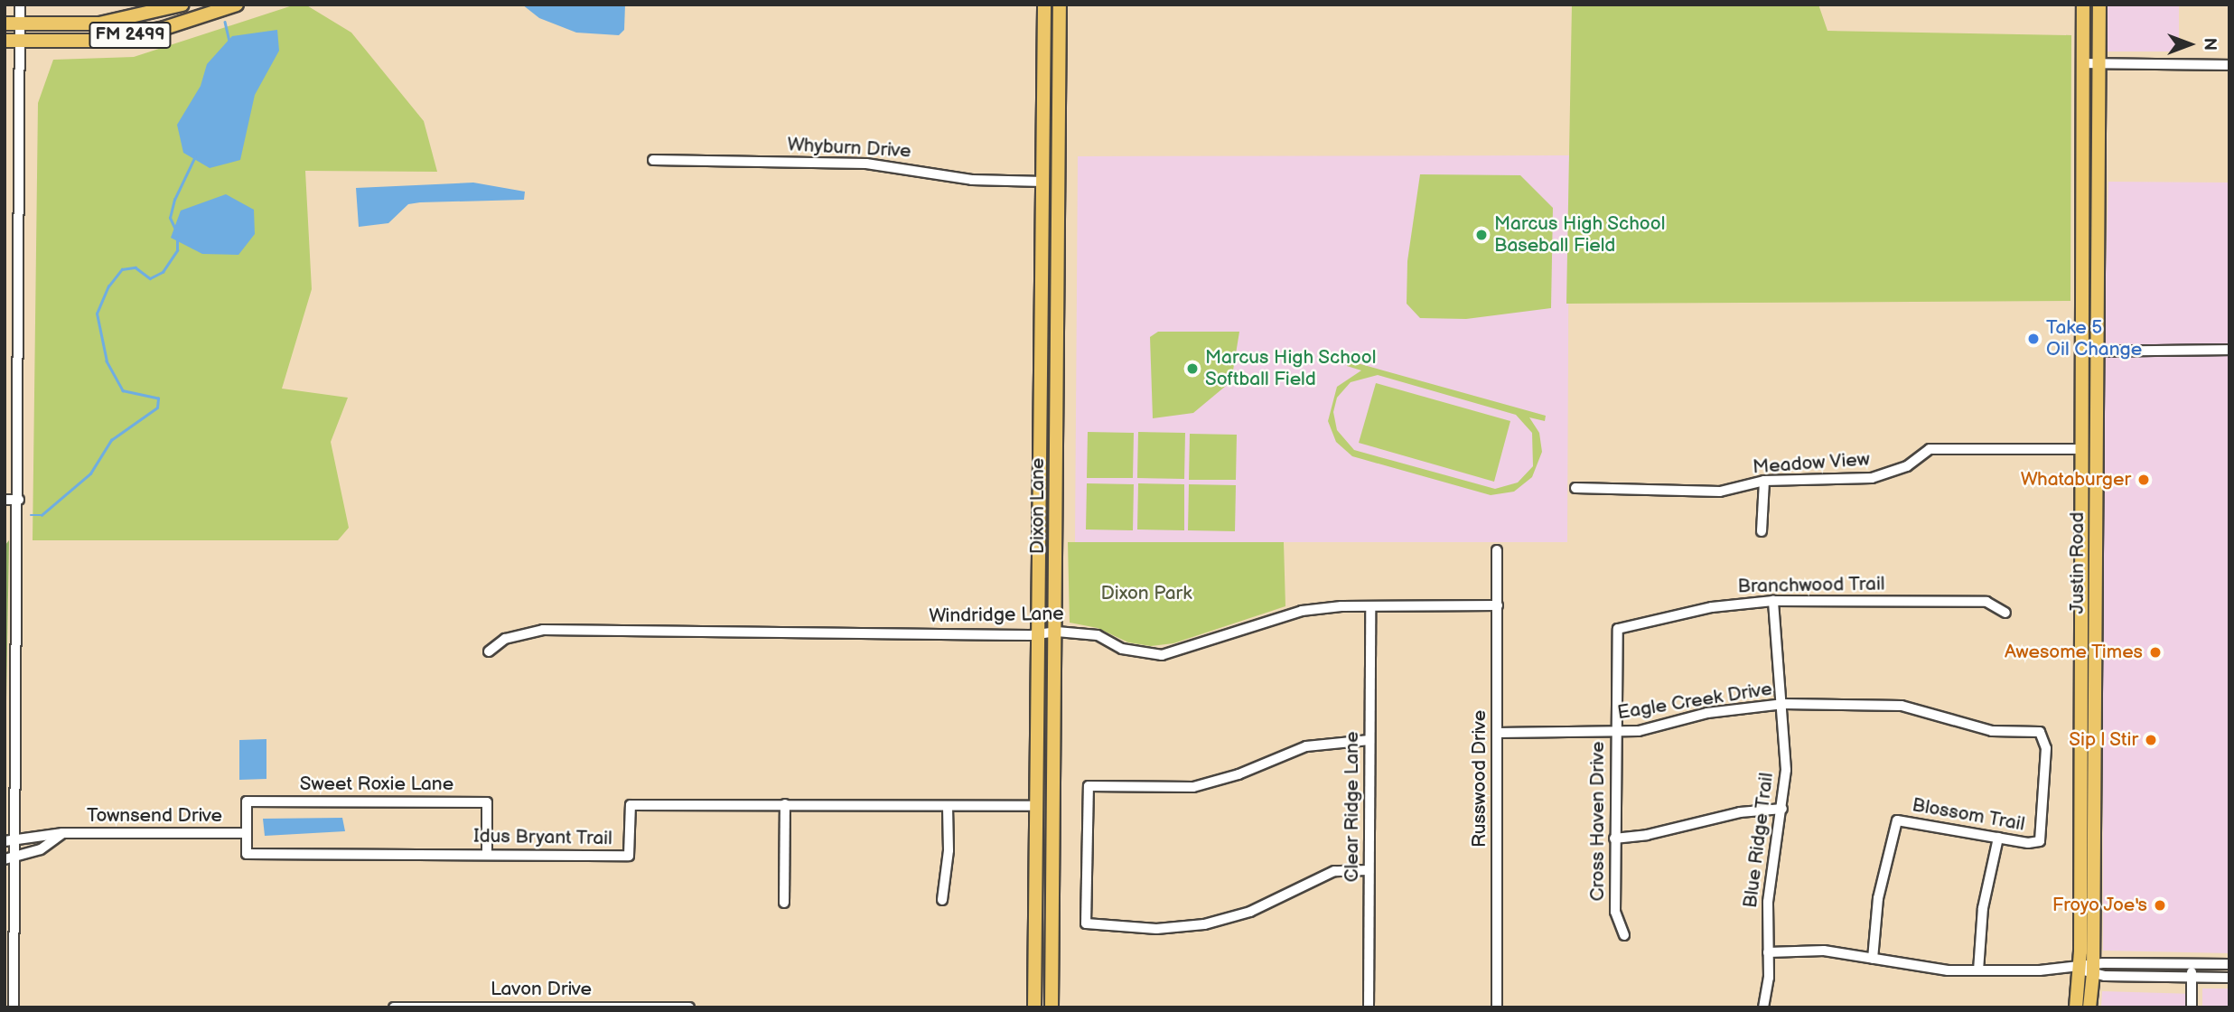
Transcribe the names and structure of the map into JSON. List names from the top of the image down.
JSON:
{
  "streets": {
    "main road": ["FM 2499", "Dixon Lane", "Justin Road"],
    "street": [
      "Whyburn Drive",
      "Meadow View",
      "Branchwood Trail",
      "Windridge Lane",
      "Eagle Creek Drive",
      "Russwood Drive",
      "Sweet Roxie Lane",
      "Clear Ridge Lane",
      "Blossom Trail",
      "Townsend Drive",
      "Cross Haven Drive",
      "Idus Bryant Trail",
      "Blue Ridge Trail",
      "Lavon Drive"
    ]
  },
  "crossings": [
    ["Whyburn Drive", "Dixon Lane"],
    ["Meadow View", "Justin Road"],
    ["Dixon Lane", "Windridge Lane"],
    ["Dixon Lane", "Idus Bryant Trail"],
    ["Branchwood Trail", "Cross Haven Drive"],
    ["Branchwood Trail", "Blue Ridge Trail"],
    ["Windridge Lane", "Russwood Drive"],
    ["Windridge Lane", "Clear Ridge Lane"],
    ["Eagle Creek Drive", "Russwood Drive"],
    ["Eagle Creek Drive", "Blossom Trail"],
    ["Eagle Creek Drive", "Cross Haven Drive"],
    ["Eagle Creek Drive", "Blue Ridge Trail"],
    ["Sweet Roxie Lane", "Townsend Drive"],
    ["Sweet Roxie Lane", "Idus Bryant Trail"],
    ["Townsend Drive", "Idus Bryant Trail"]
  ],
  "parks": ["Dixon Park"],
  "places": [
    "Marcus High School Baseball Field",
    "Take 5 Oil Change",
    "Marcus High School Softball Field",
    "Whataburger",
    "Awesome Times",
    "Sip | Stir",
    "Froyo Joe's"
  ],
  "north": "right"
}
